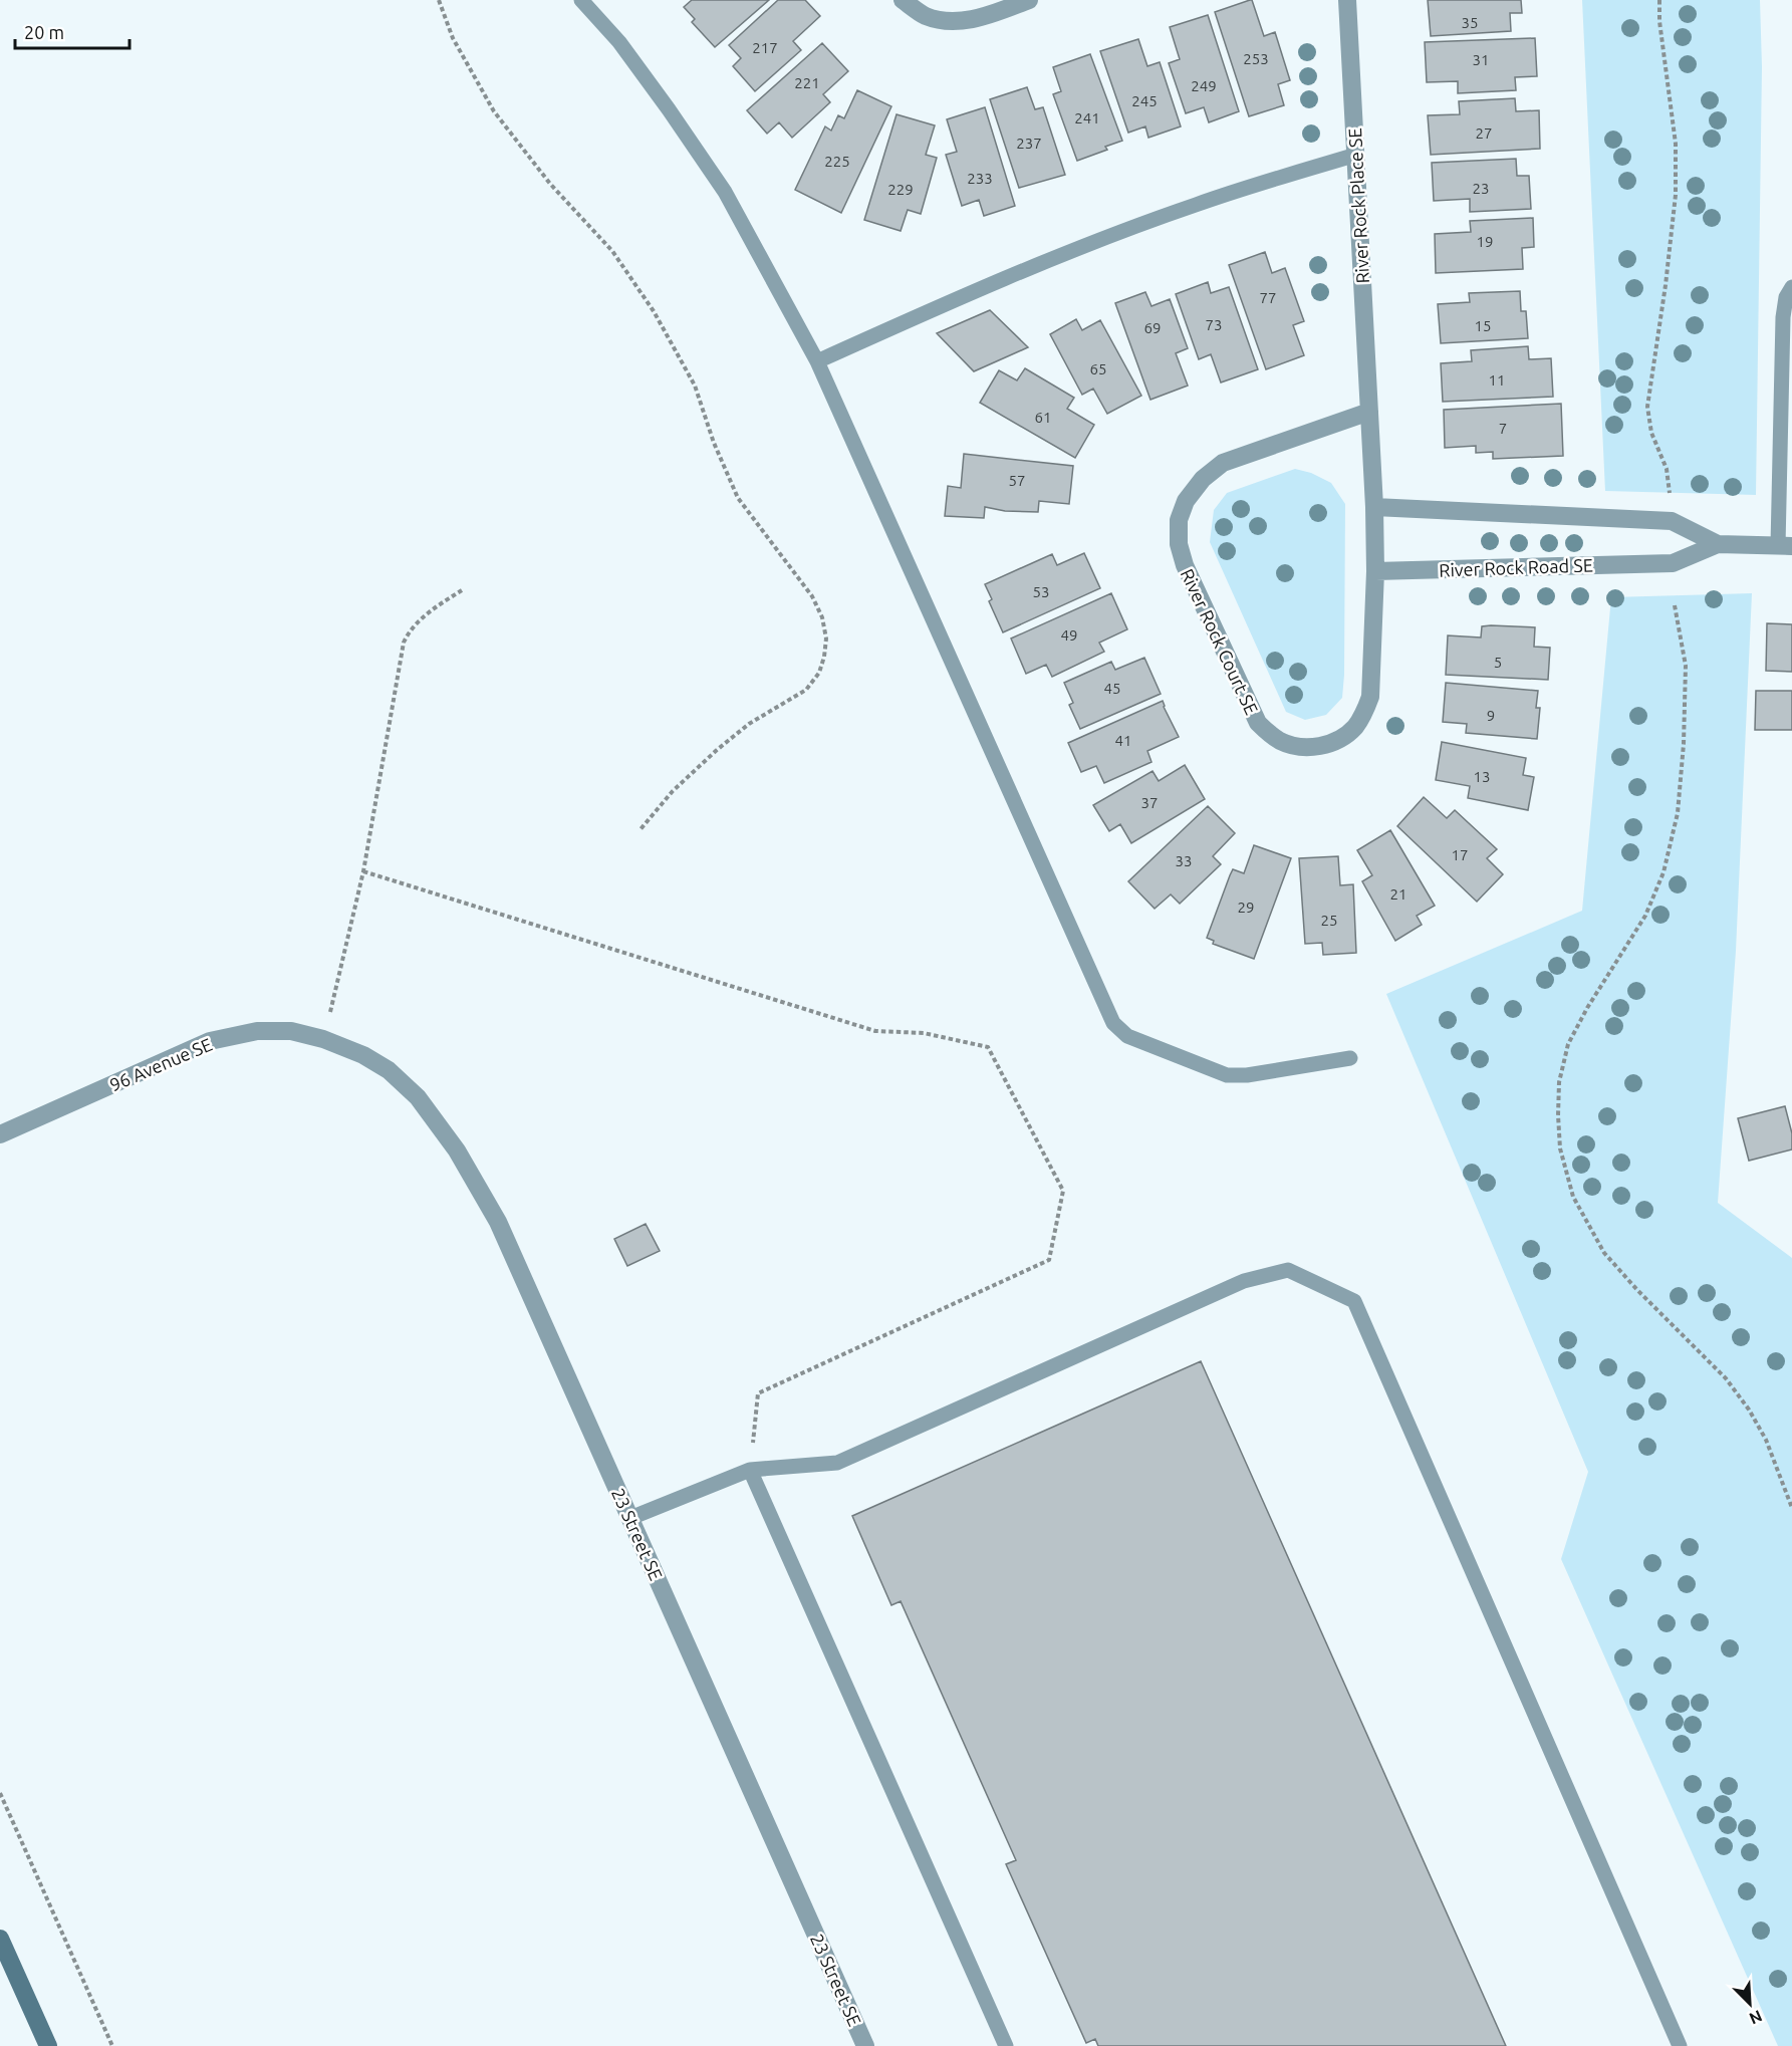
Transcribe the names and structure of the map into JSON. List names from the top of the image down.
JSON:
{
  "streets": {
    "street": [
      "River Rock Place SE",
      "River Rock Road SE",
      "River Rock Court SE",
      "96 Avenue SE",
      "23 Street SE"
    ]
  },
  "crossings": [
    ["River Rock Place SE", "River Rock Court SE"],
    ["River Rock Road SE", "River Rock Court SE"],
    ["96 Avenue SE", "23 Street SE"]
  ],
  "house_numbers": [
    "35",
    "217",
    "253",
    "31",
    "221",
    "249",
    "245",
    "241",
    "27",
    "237",
    "225",
    "233",
    "23",
    "229",
    "19",
    "77",
    "73",
    "15",
    "69",
    "65",
    "11",
    "61",
    "7",
    "57",
    "53",
    "49",
    "5",
    "45",
    "9",
    "41",
    "13",
    "37",
    "17",
    "33",
    "21",
    "29",
    "25"
  ],
  "scale_bar": "20 m",
  "north": "bottom right"
}
